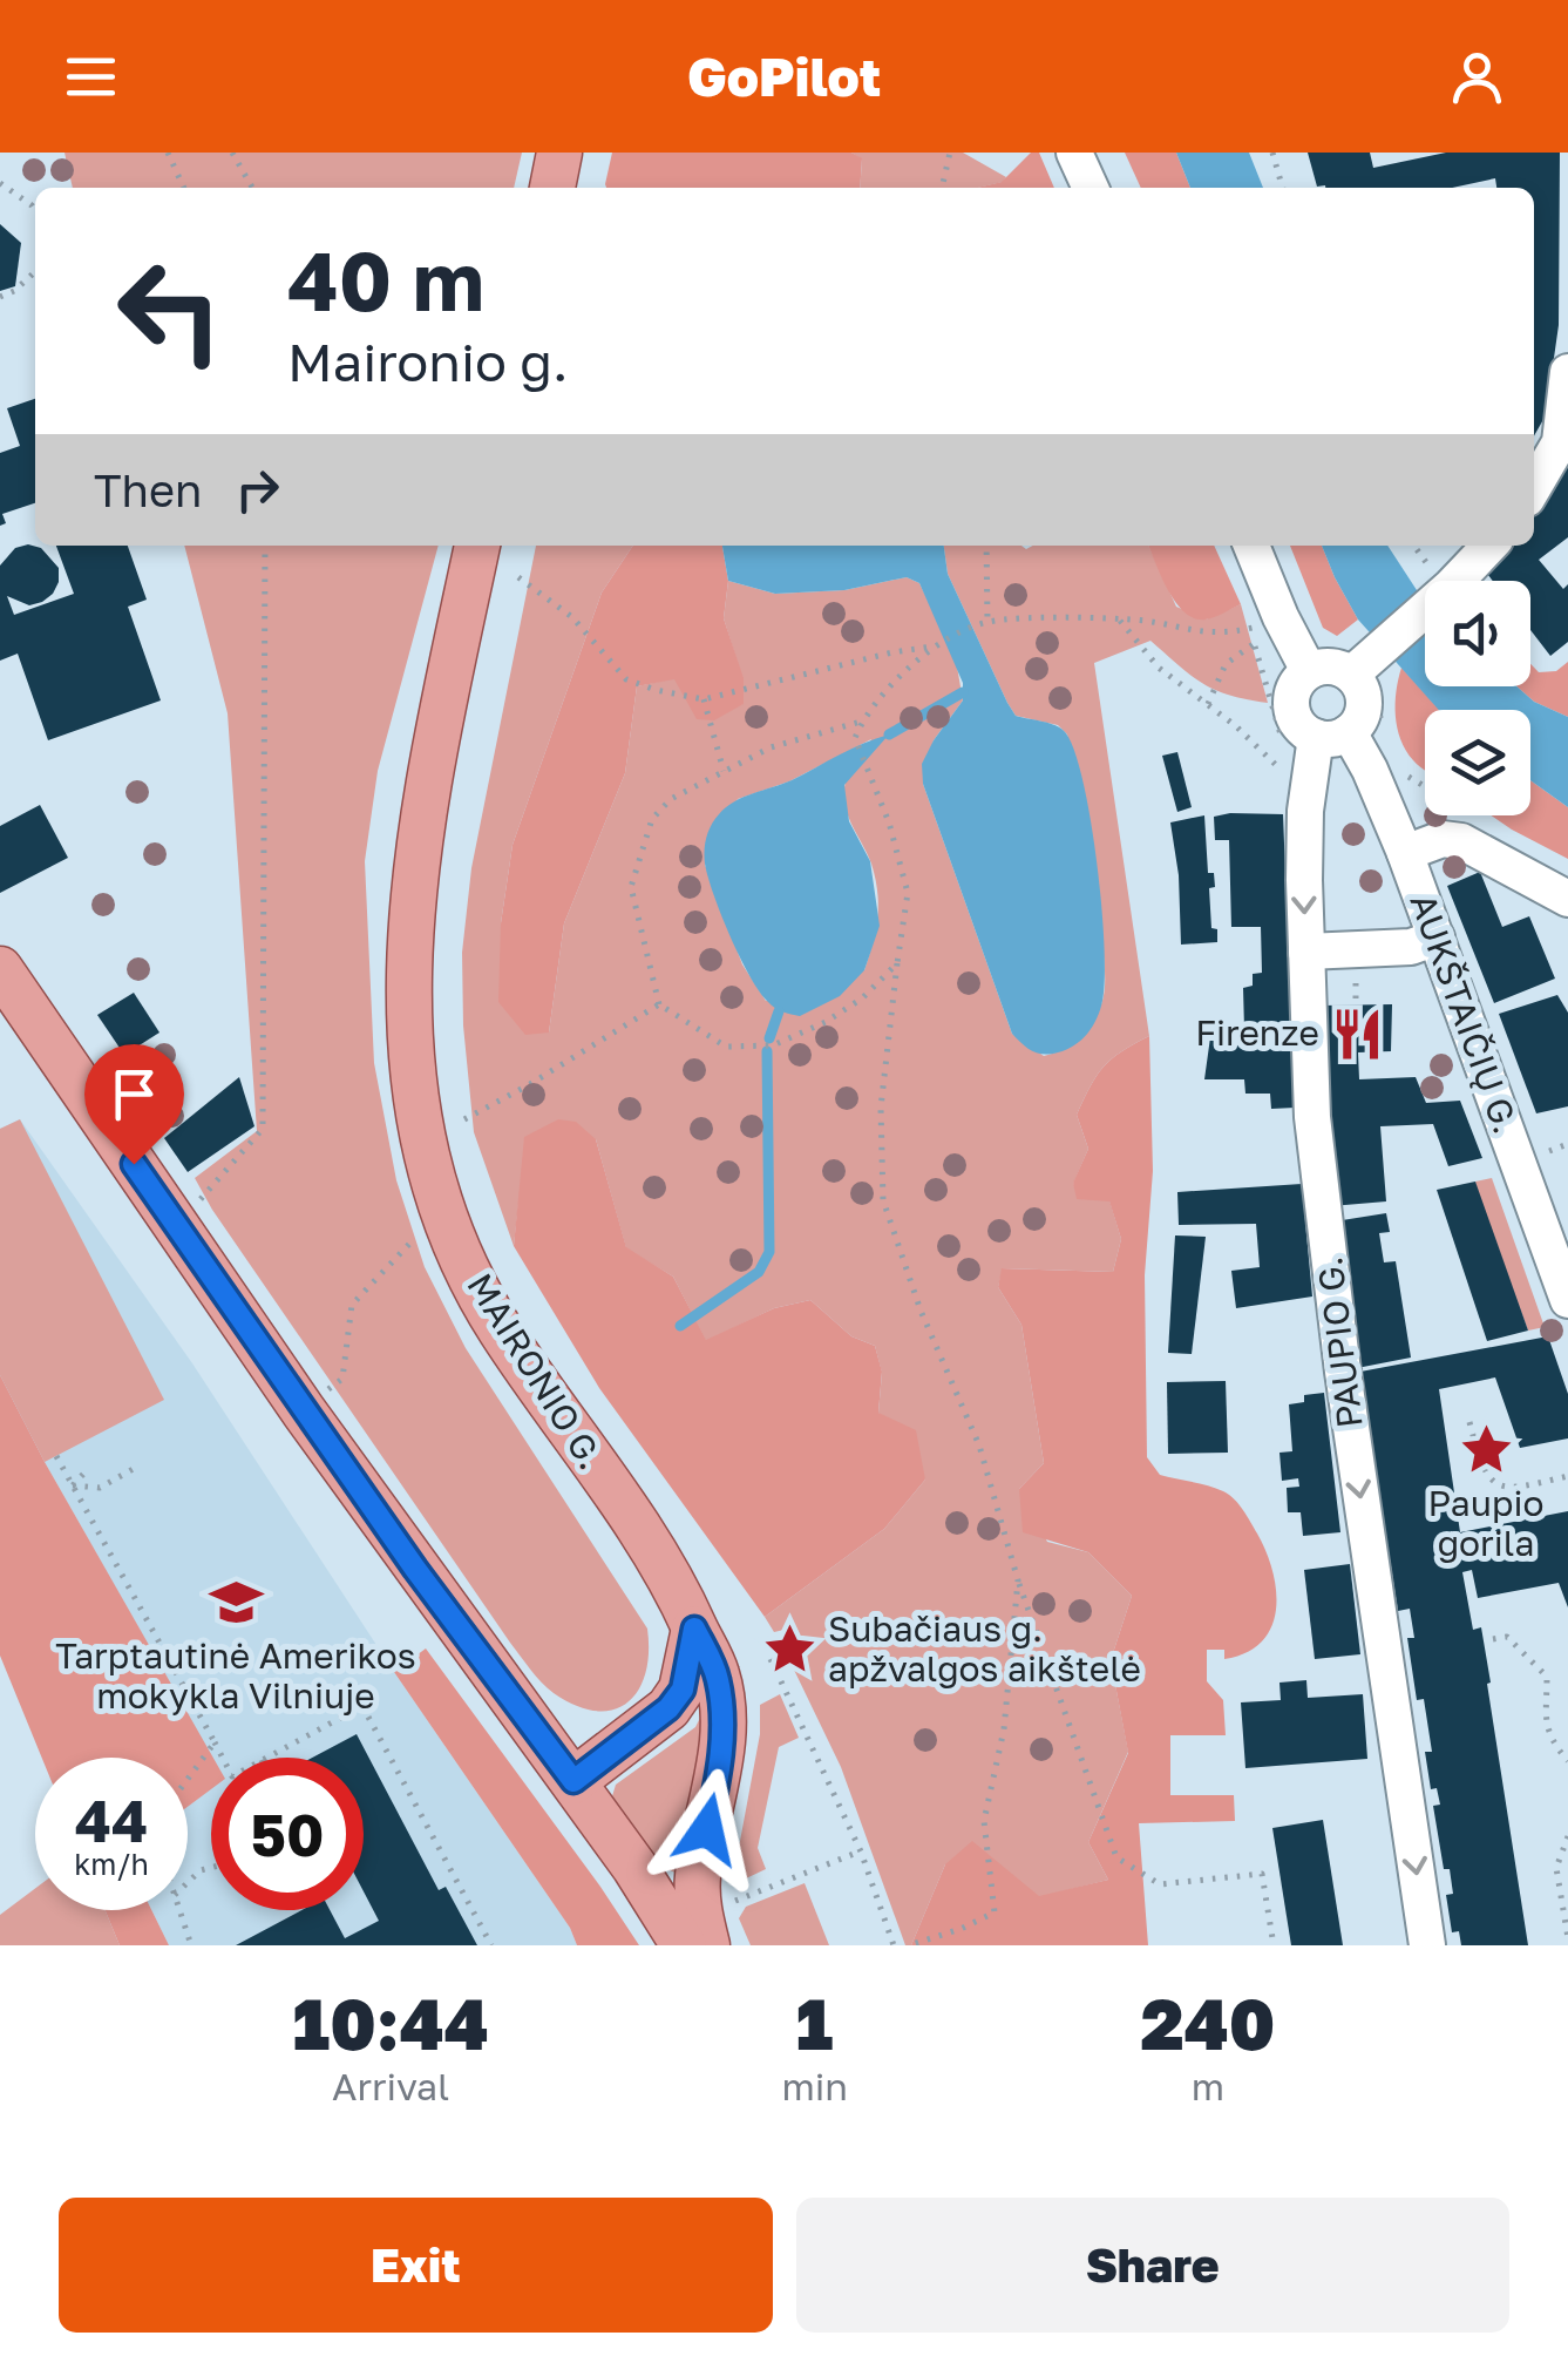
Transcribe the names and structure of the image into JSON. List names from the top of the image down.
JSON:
{
  "streets": {
    "main road": ["MAIRONIO G."],
    "street": ["AUKŠTAIČIŲ G.", "PAUPIO G."]
  },
  "crossings": [
    ["AUKŠTAIČIŲ G.", "PAUPIO G."]
  ],
  "one_way": ["PAUPIO G."],
  "places": {
    "restaurant": ["Firenze"],
    "place": ["Paupio gorila", "Subačiaus g. apžvalgos aikštelė"],
    "school or university": ["Tarptautinė Amerikos mokykla Vilniuje"]
  },
  "page": {
    "header": "GoPilot",
    "turn": ["40 m", "Maironio g."],
    "then": "Then",
    "speed": "44 km/h",
    "limit": "50",
    "eta": [
      "10:44",
      "Arrival",
      "1",
      "min",
      "240",
      "m"
    ],
    "buttons": ["Exit", "Share"]
  }
}
